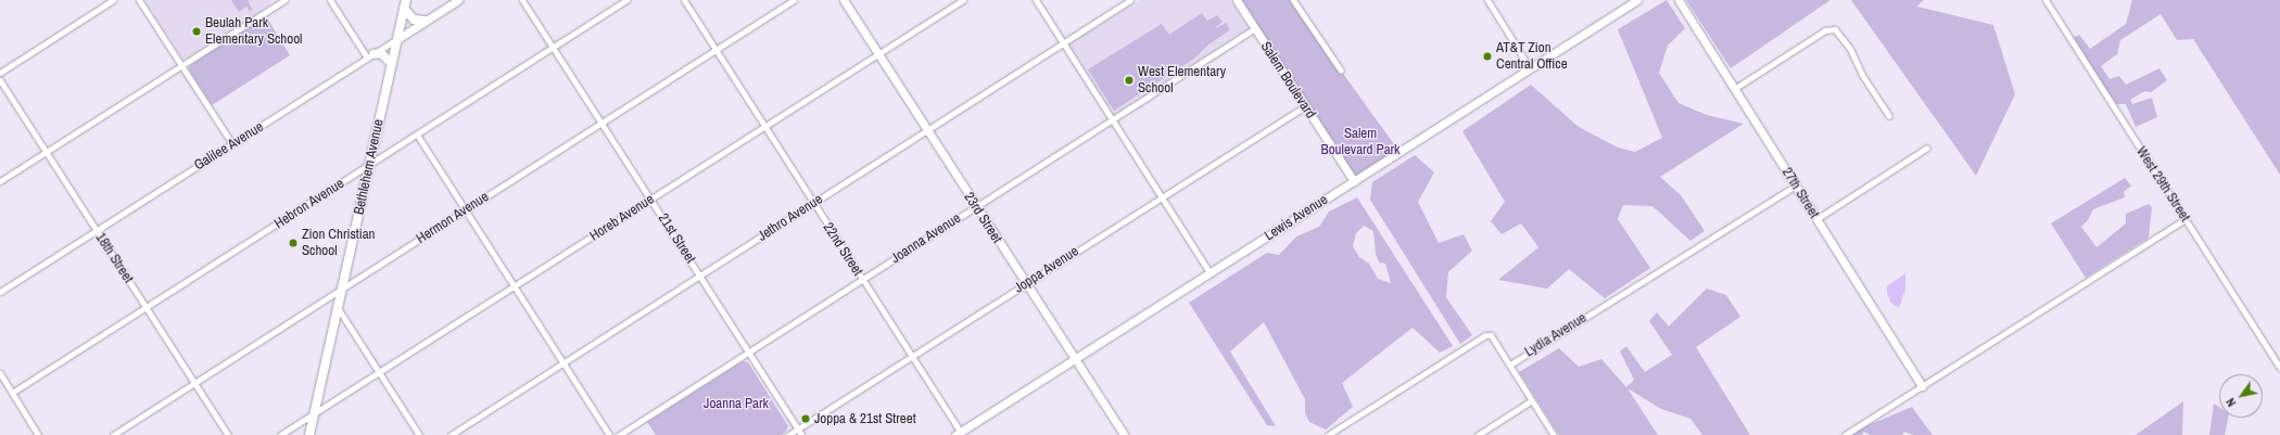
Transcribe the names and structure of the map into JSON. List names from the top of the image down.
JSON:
{
  "streets": {
    "main road": ["Bethlehem Avenue"],
    "street": [
      "Salem Boulevard",
      "Galilee Avenue",
      "West 29th Street",
      "27th Street",
      "Hebron Avenue",
      "Hermon Avenue",
      "Horeb Avenue",
      "Jethro Avenue",
      "23rd Street",
      "Lewis Avenue",
      "21st Street",
      "Joanna Avenue",
      "22nd Street",
      "18th Street",
      "Joppa Avenue",
      "Lydia Avenue"
    ]
  },
  "crossings": [
    ["Salem Boulevard", "Lewis Avenue"],
    ["Salem Boulevard", "Joanna Avenue"],
    ["Salem Boulevard", "Joppa Avenue"],
    ["Galilee Avenue", "Bethlehem Avenue"],
    ["Galilee Avenue", "18th Street"],
    ["Bethlehem Avenue", "Hebron Avenue"],
    ["Bethlehem Avenue", "Hermon Avenue"],
    ["Bethlehem Avenue", "Horeb Avenue"],
    ["27th Street", "Lydia Avenue"],
    ["Hebron Avenue", "21st Street"],
    ["Hebron Avenue", "18th Street"],
    ["Hermon Avenue", "21st Street"],
    ["Hermon Avenue", "22nd Street"],
    ["Hermon Avenue", "18th Street"],
    ["Horeb Avenue", "23rd Street"],
    ["Horeb Avenue", "21st Street"],
    ["Horeb Avenue", "22nd Street"],
    ["Jethro Avenue", "23rd Street"],
    ["Jethro Avenue", "21st Street"],
    ["Jethro Avenue", "22nd Street"],
    ["23rd Street", "Lewis Avenue"],
    ["23rd Street", "Joanna Avenue"],
    ["23rd Street", "Joppa Avenue"],
    ["Lewis Avenue", "22nd Street"],
    ["21st Street", "Joanna Avenue"],
    ["21st Street", "Joppa Avenue"],
    ["Joanna Avenue", "22nd Street"],
    ["22nd Street", "Joppa Avenue"]
  ],
  "parks": ["Salem Boulevard Park", "Joanna Park"],
  "places": [
    "Beulah Park Elementary School",
    "AT&T Zion Central Office",
    "West Elementary School",
    "Zion Christian School",
    "Joppa & 21st Street"
  ],
  "north": "bottom left"
}
